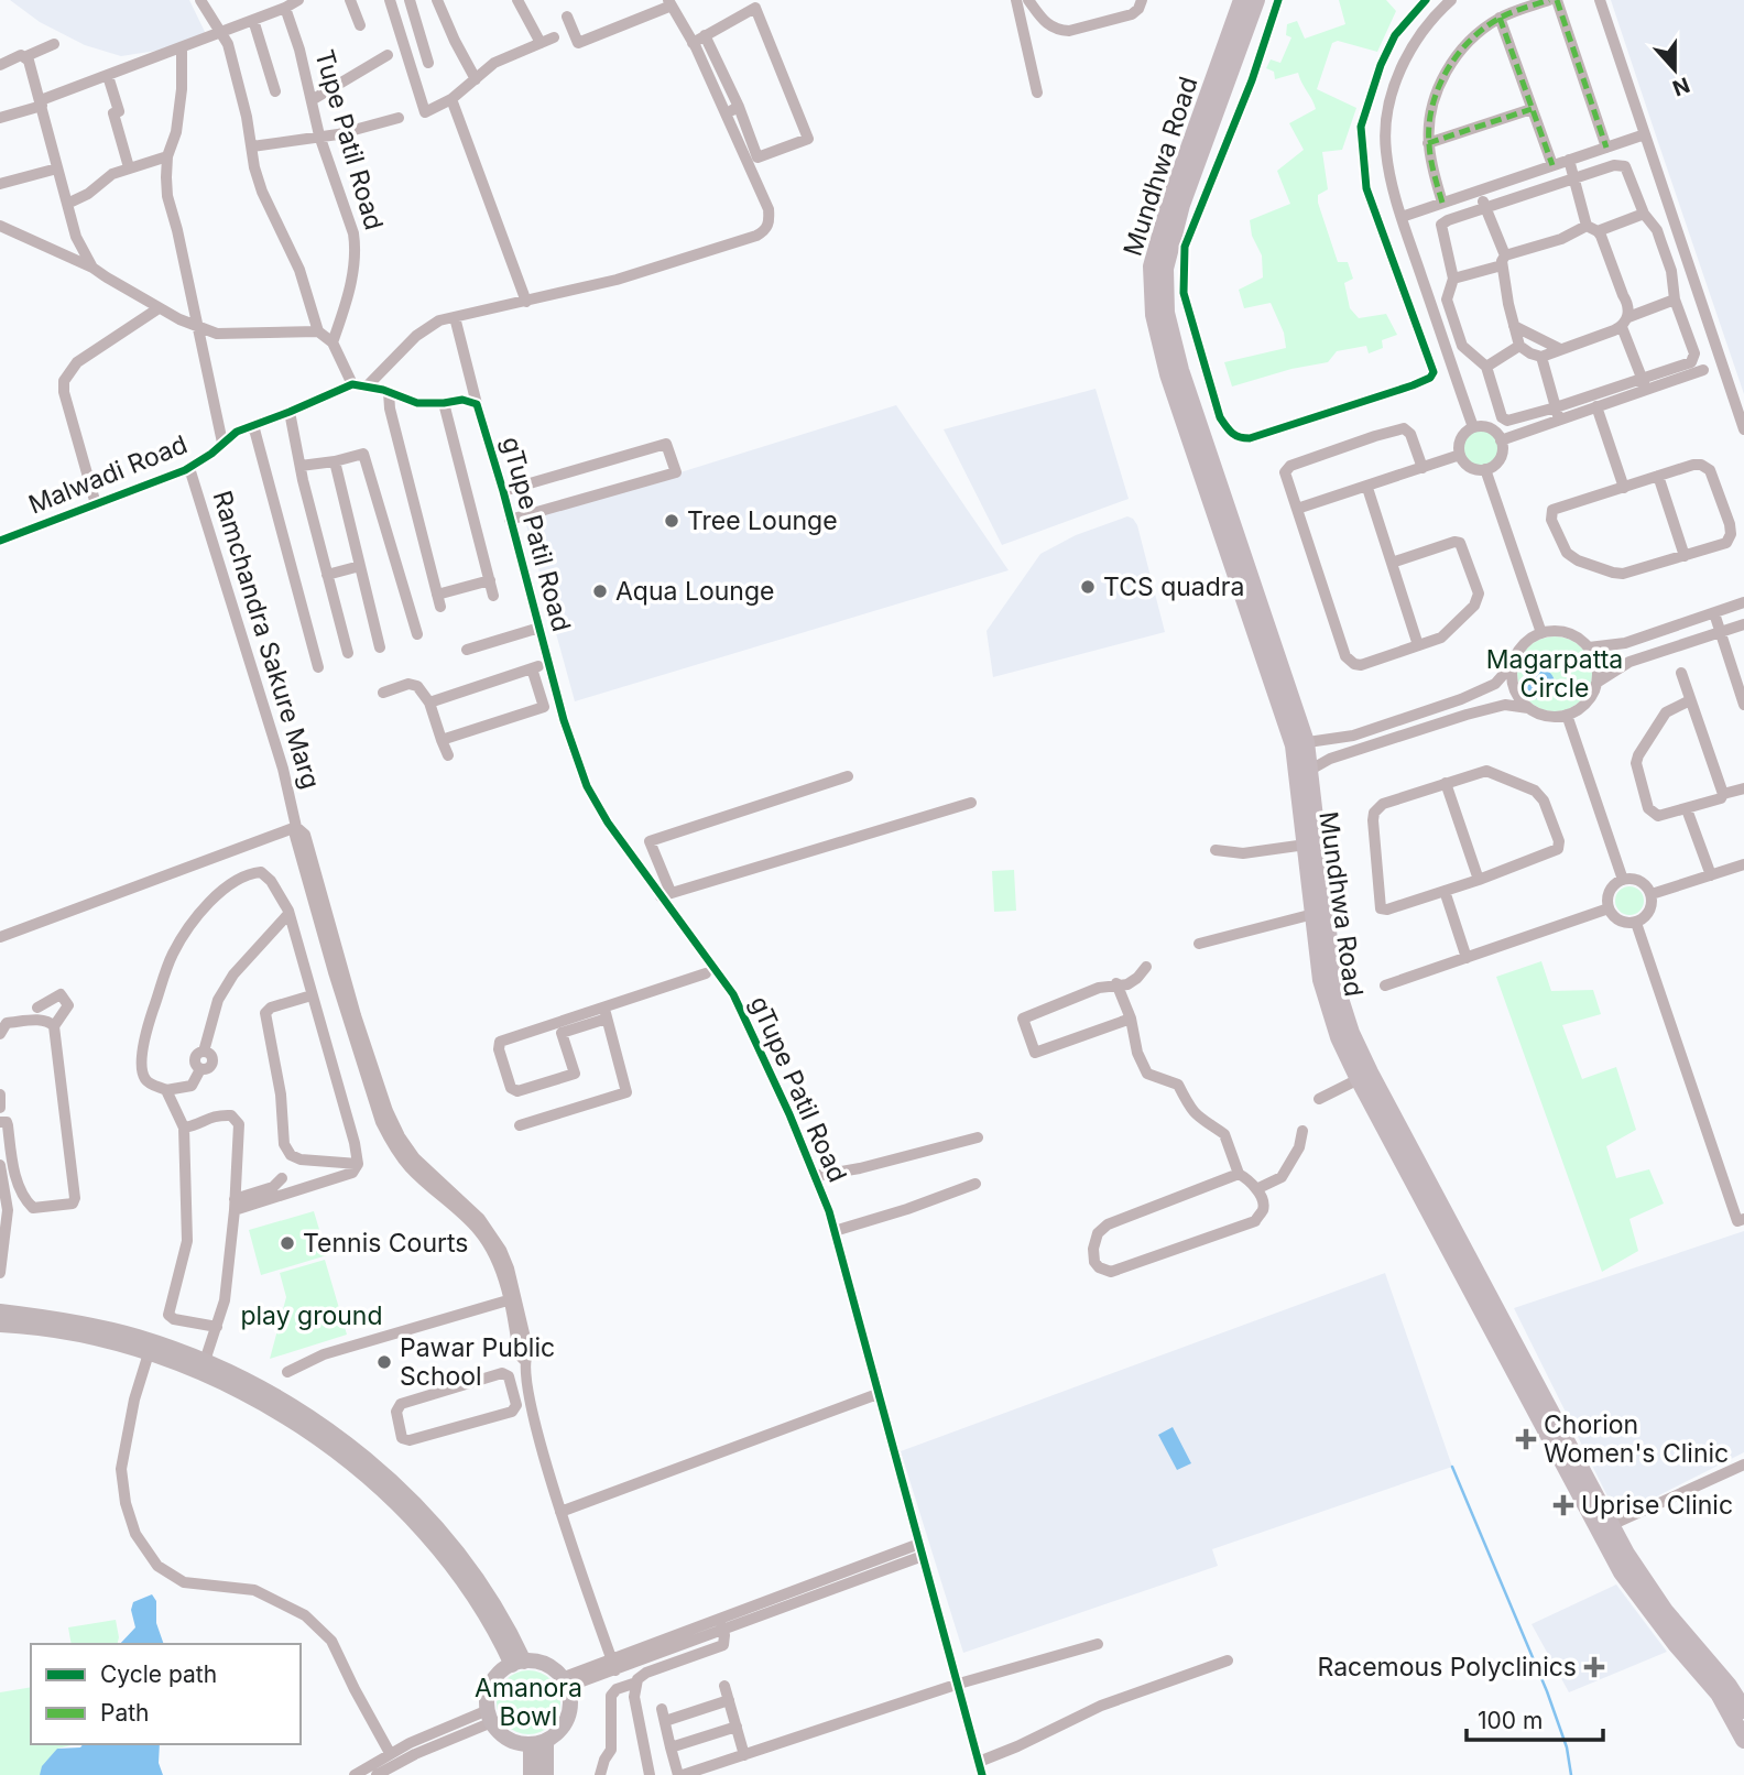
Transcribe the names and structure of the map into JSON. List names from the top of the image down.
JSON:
{
  "streets": {
    "highway": ["Mundhwa Road"],
    "street": [
      "Tupe Patil Road",
      "Malwadi Road",
      "gTupe Patil Road",
      "Ramchandra Sakure Marg"
    ]
  },
  "crossings": [
    ["Malwadi Road", "Ramchandra Sakure Marg"]
  ],
  "parks": ["Magarpatta Circle", "play ground", "Amanora Bowl"],
  "places": {
    "other": [
      "Tree Lounge",
      "TCS quadra",
      "Aqua Lounge",
      "Tennis Courts",
      "Pawar Public School"
    ],
    "health": ["Chorion Women's Clinic", "Uprise Clinic", "Racemous Polyclinics"]
  },
  "legend": ["Cycle path", "Path"],
  "scale_bar": "100 m",
  "north": "bottom"
}
